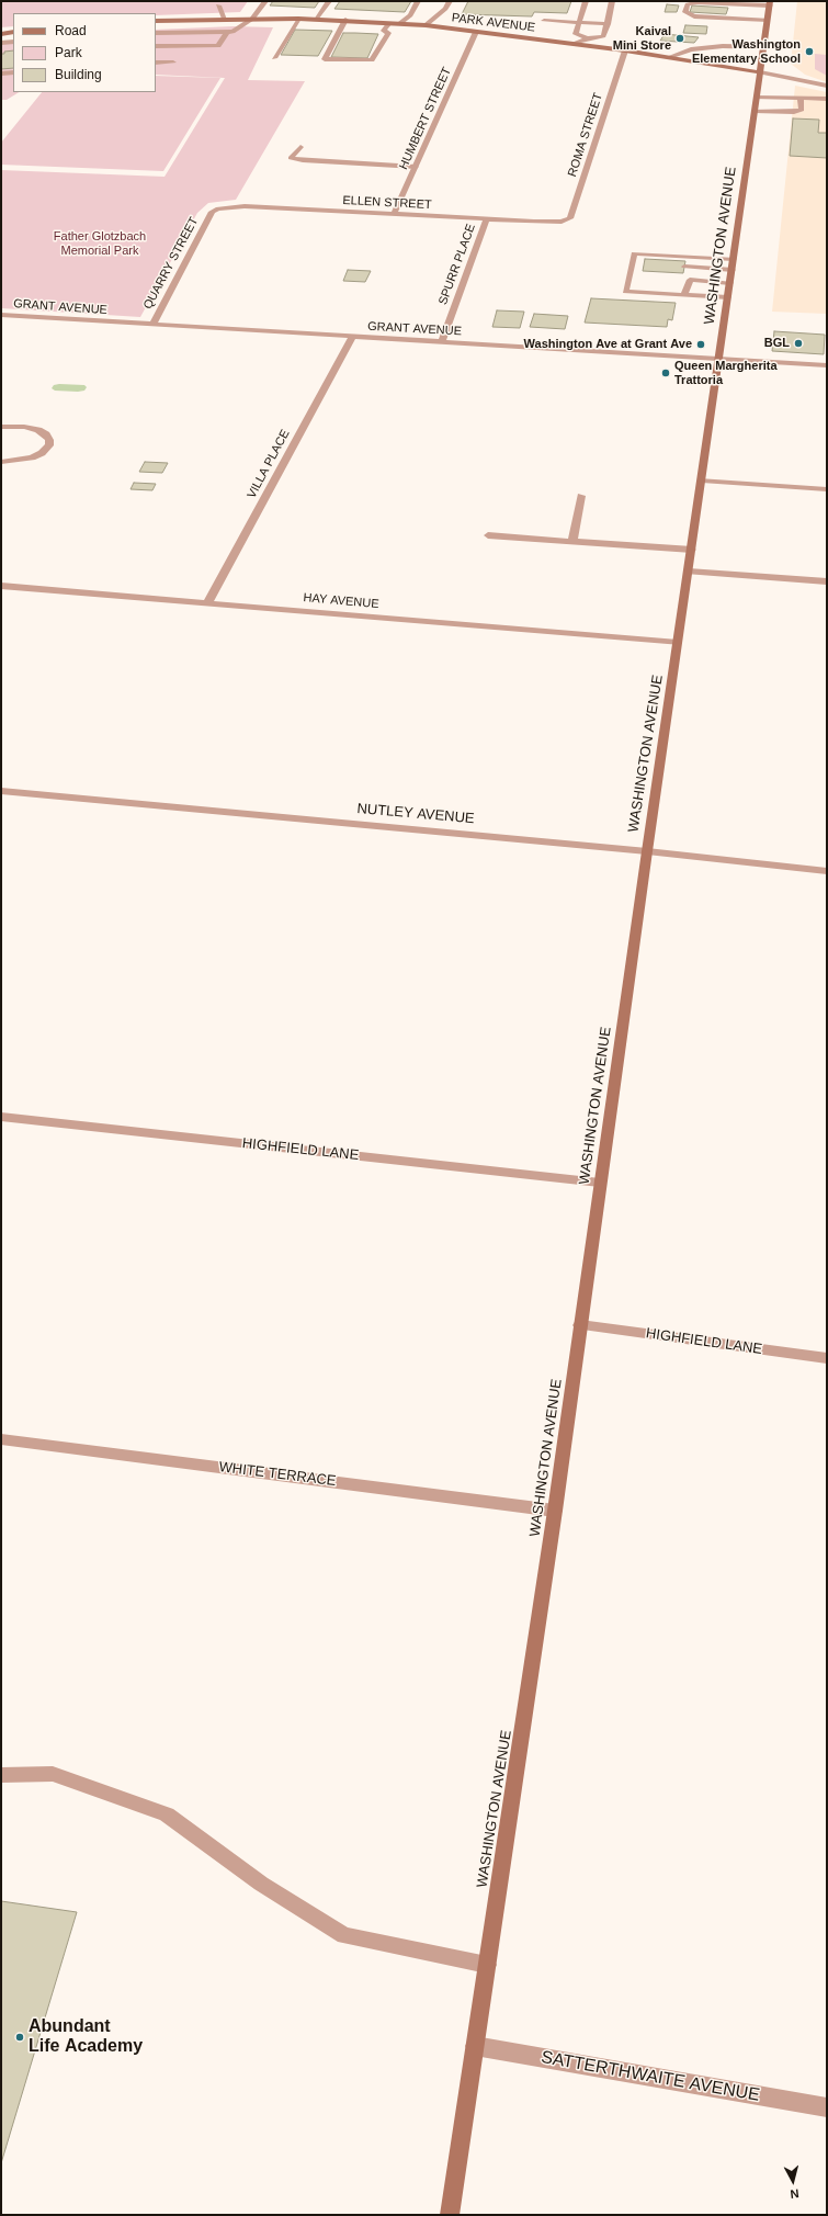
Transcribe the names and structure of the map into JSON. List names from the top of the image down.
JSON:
{
  "streets": {
    "main road": ["PARK AVENUE", "WASHINGTON AVENUE"],
    "street": [
      "HUMBERT STREET",
      "ROMA STREET",
      "ELLEN STREET",
      "QUARRY STREET",
      "SPURR PLACE",
      "GRANT AVENUE",
      "VILLA PLACE",
      "HAY AVENUE",
      "NUTLEY AVENUE",
      "HIGHFIELD LANE",
      "WHITE TERRACE",
      "SATTERTHWAITE AVENUE"
    ]
  },
  "crossings": [
    ["PARK AVENUE", "HUMBERT STREET"],
    ["PARK AVENUE", "ROMA STREET"],
    ["PARK AVENUE", "WASHINGTON AVENUE"],
    ["HUMBERT STREET", "ELLEN STREET"],
    ["ROMA STREET", "ELLEN STREET"],
    ["ELLEN STREET", "QUARRY STREET"],
    ["ELLEN STREET", "SPURR PLACE"],
    ["WASHINGTON AVENUE", "GRANT AVENUE"],
    ["WASHINGTON AVENUE", "HAY AVENUE"],
    ["WASHINGTON AVENUE", "NUTLEY AVENUE"],
    ["WASHINGTON AVENUE", "HIGHFIELD LANE"],
    ["WASHINGTON AVENUE", "WHITE TERRACE"],
    ["WASHINGTON AVENUE", "SATTERTHWAITE AVENUE"],
    ["QUARRY STREET", "GRANT AVENUE"],
    ["SPURR PLACE", "GRANT AVENUE"],
    ["GRANT AVENUE", "VILLA PLACE"],
    ["VILLA PLACE", "HAY AVENUE"]
  ],
  "parks": ["Father Glotzbach Memorial Park"],
  "places": [
    "Kaival Mini Store",
    "Washington Elementary School",
    "BGL",
    "Washington Ave at Grant Ave",
    "Queen Margherita Trattoria",
    "Abundant Life Academy"
  ],
  "legend": ["Road", "Park", "Building"],
  "north": "bottom"
}
